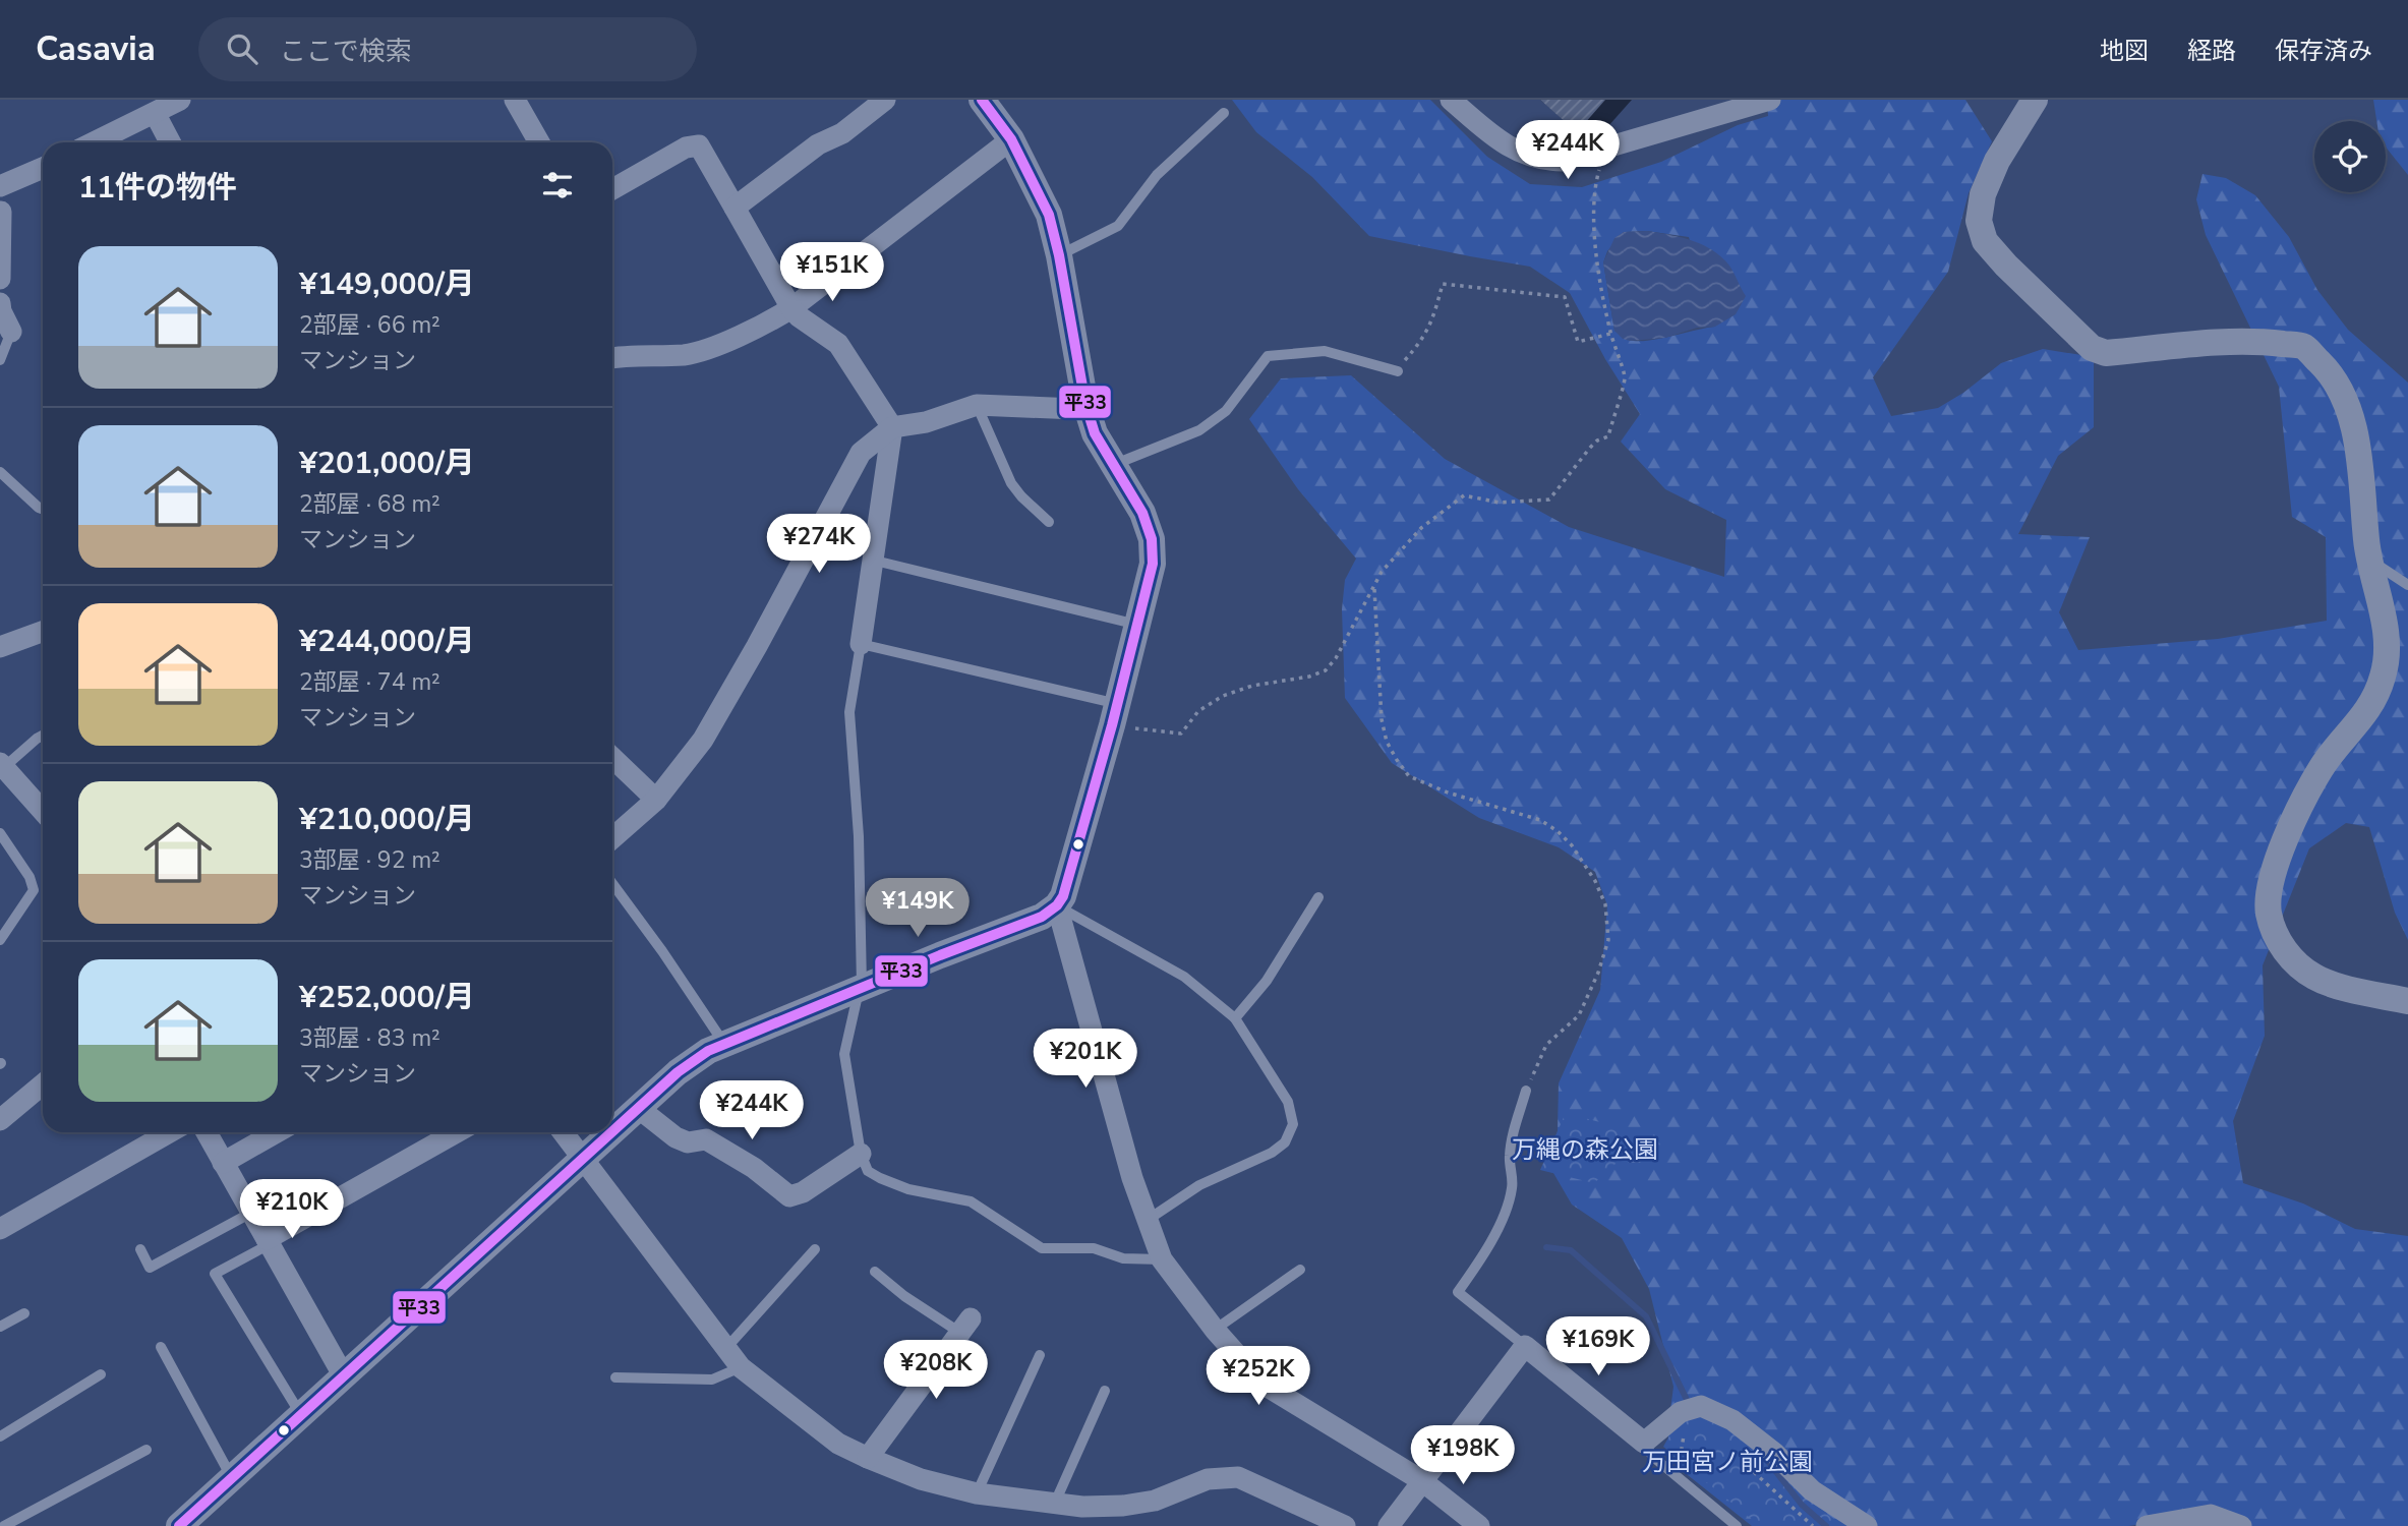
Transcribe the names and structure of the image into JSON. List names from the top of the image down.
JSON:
{
  "parks": ["万縄の森公園", "万田宮ノ前公園"],
  "lines": ["transit line 平33"],
  "page": {
    "header": "Casavia",
    "search": "ここで検索",
    "nav": ["地図", "経路", "保存済み"],
    "price": [
      "¥244K",
      "¥151K",
      "¥274K",
      "¥149K",
      "¥201K",
      "¥244K",
      "¥210K",
      "¥169K",
      "¥208K",
      "¥252K",
      "¥198K"
    ],
    "heading": "11件の物件",
    "list": [
      {
        "name": "¥149,000/月",
        "note": "2部屋 · 66 m² · マンション"
      },
      {
        "name": "¥201,000/月",
        "note": "2部屋 · 68 m² · マンション"
      },
      {
        "name": "¥244,000/月",
        "note": "2部屋 · 74 m² · マンション"
      },
      {
        "name": "¥210,000/月",
        "note": "3部屋 · 92 m² · マンション"
      },
      {
        "name": "¥252,000/月",
        "note": "3部屋 · 83 m² · マンション"
      }
    ]
  }
}
